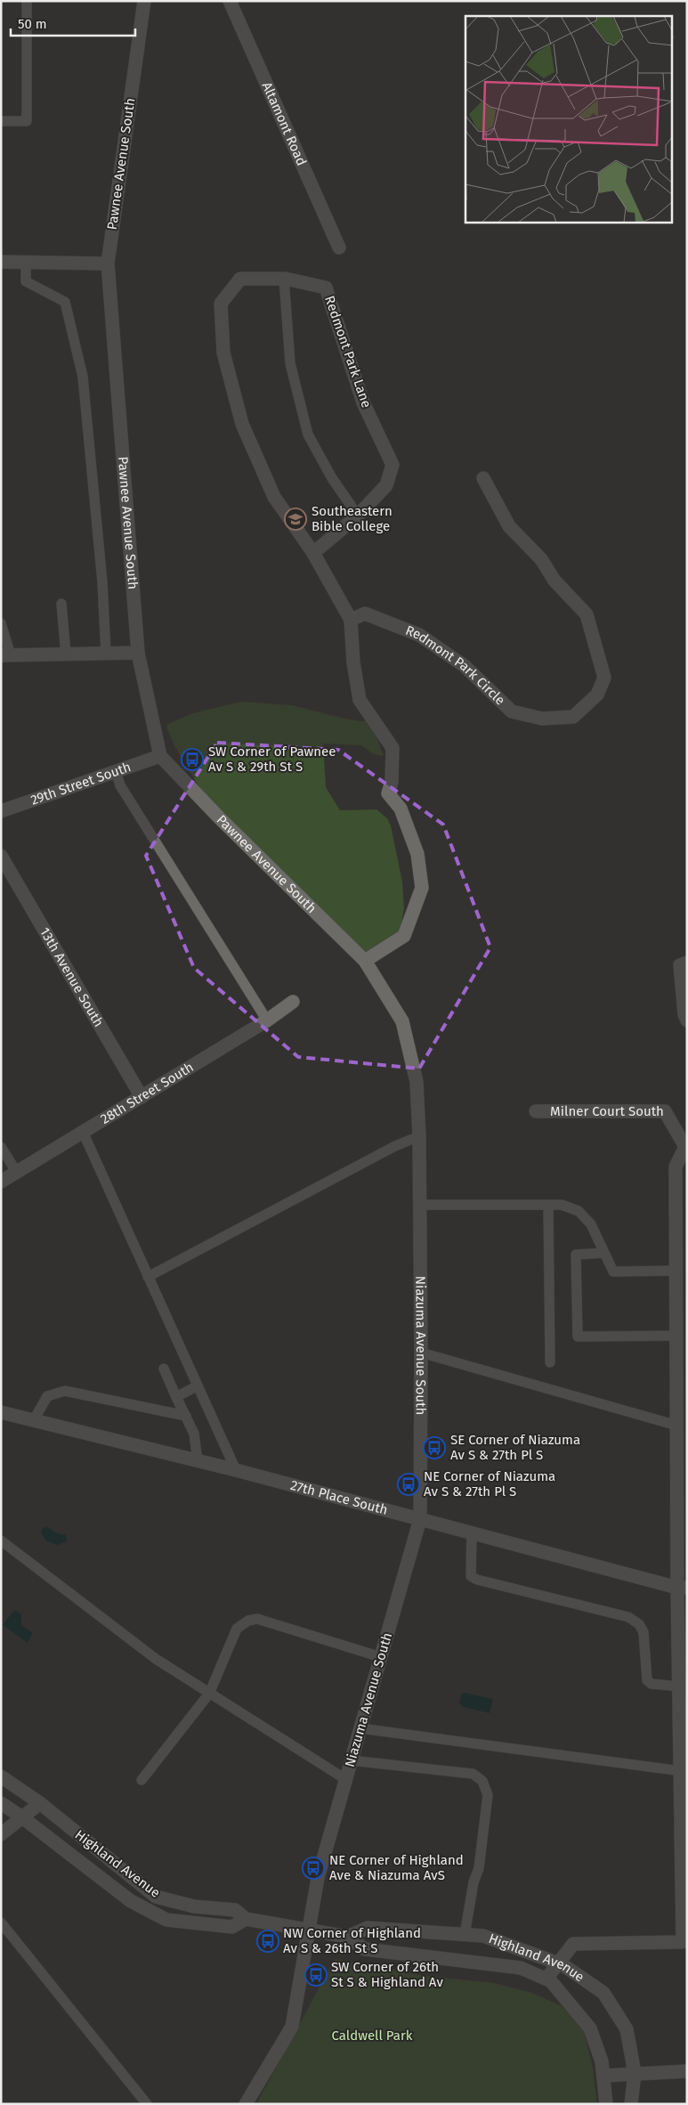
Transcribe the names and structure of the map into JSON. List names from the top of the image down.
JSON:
{
  "streets": {
    "street": [
      "Altamont Road",
      "Pawnee Avenue South",
      "Redmont Park Lane",
      "Redmont Park Circle",
      "29th Street South",
      "13th Avenue South",
      "28th Street South",
      "Milner Court South",
      "Niazuma Avenue South",
      "27th Place South",
      "Highland Avenue"
    ]
  },
  "crossings": [
    ["Pawnee Avenue South", "29th Street South"],
    ["Pawnee Avenue South", "Niazuma Avenue South"],
    ["Redmont Park Lane", "Redmont Park Circle"],
    ["13th Avenue South", "28th Street South"],
    ["Niazuma Avenue South", "27th Place South"],
    ["Niazuma Avenue South", "Highland Avenue"]
  ],
  "parks": ["Caldwell Park"],
  "places": {
    "school or university": ["Southeastern Bible College"],
    "bus stop": [
      "SW Corner of Pawnee Av S & 29th St S",
      "SE Corner of Niazuma Av S & 27th Pl S",
      "NE Corner of Niazuma Av S & 27th Pl S",
      "NE Corner of Highland Ave & Niazuma AvS",
      "NW Corner of Highland Av S & 26th St S",
      "SW Corner of 26th St S & Highland Av"
    ]
  },
  "scale_bar": "50 m"
}
